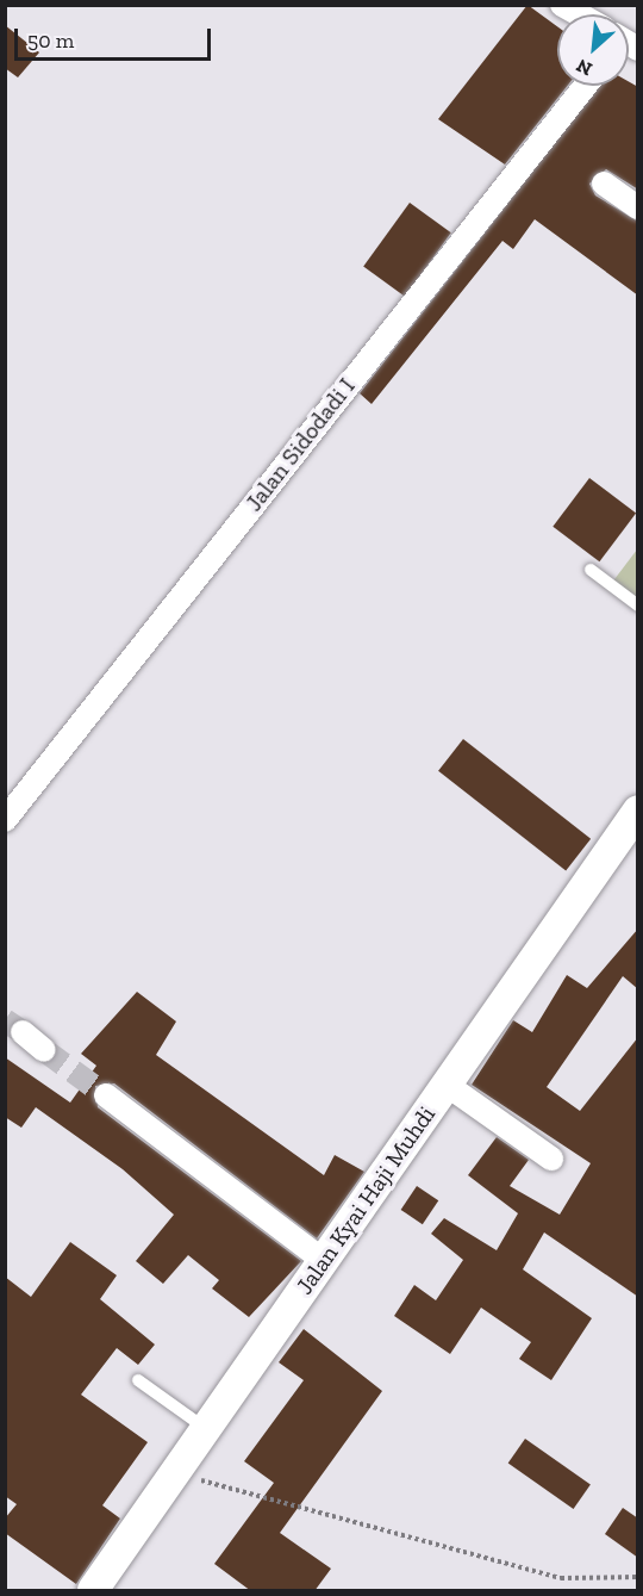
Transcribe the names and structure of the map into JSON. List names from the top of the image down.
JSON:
{
  "streets": {
    "street": ["Jalan Sidodadi I", "Jalan Kyai Haji Muhdi"]
  },
  "scale_bar": "50 m",
  "north": "bottom left"
}
